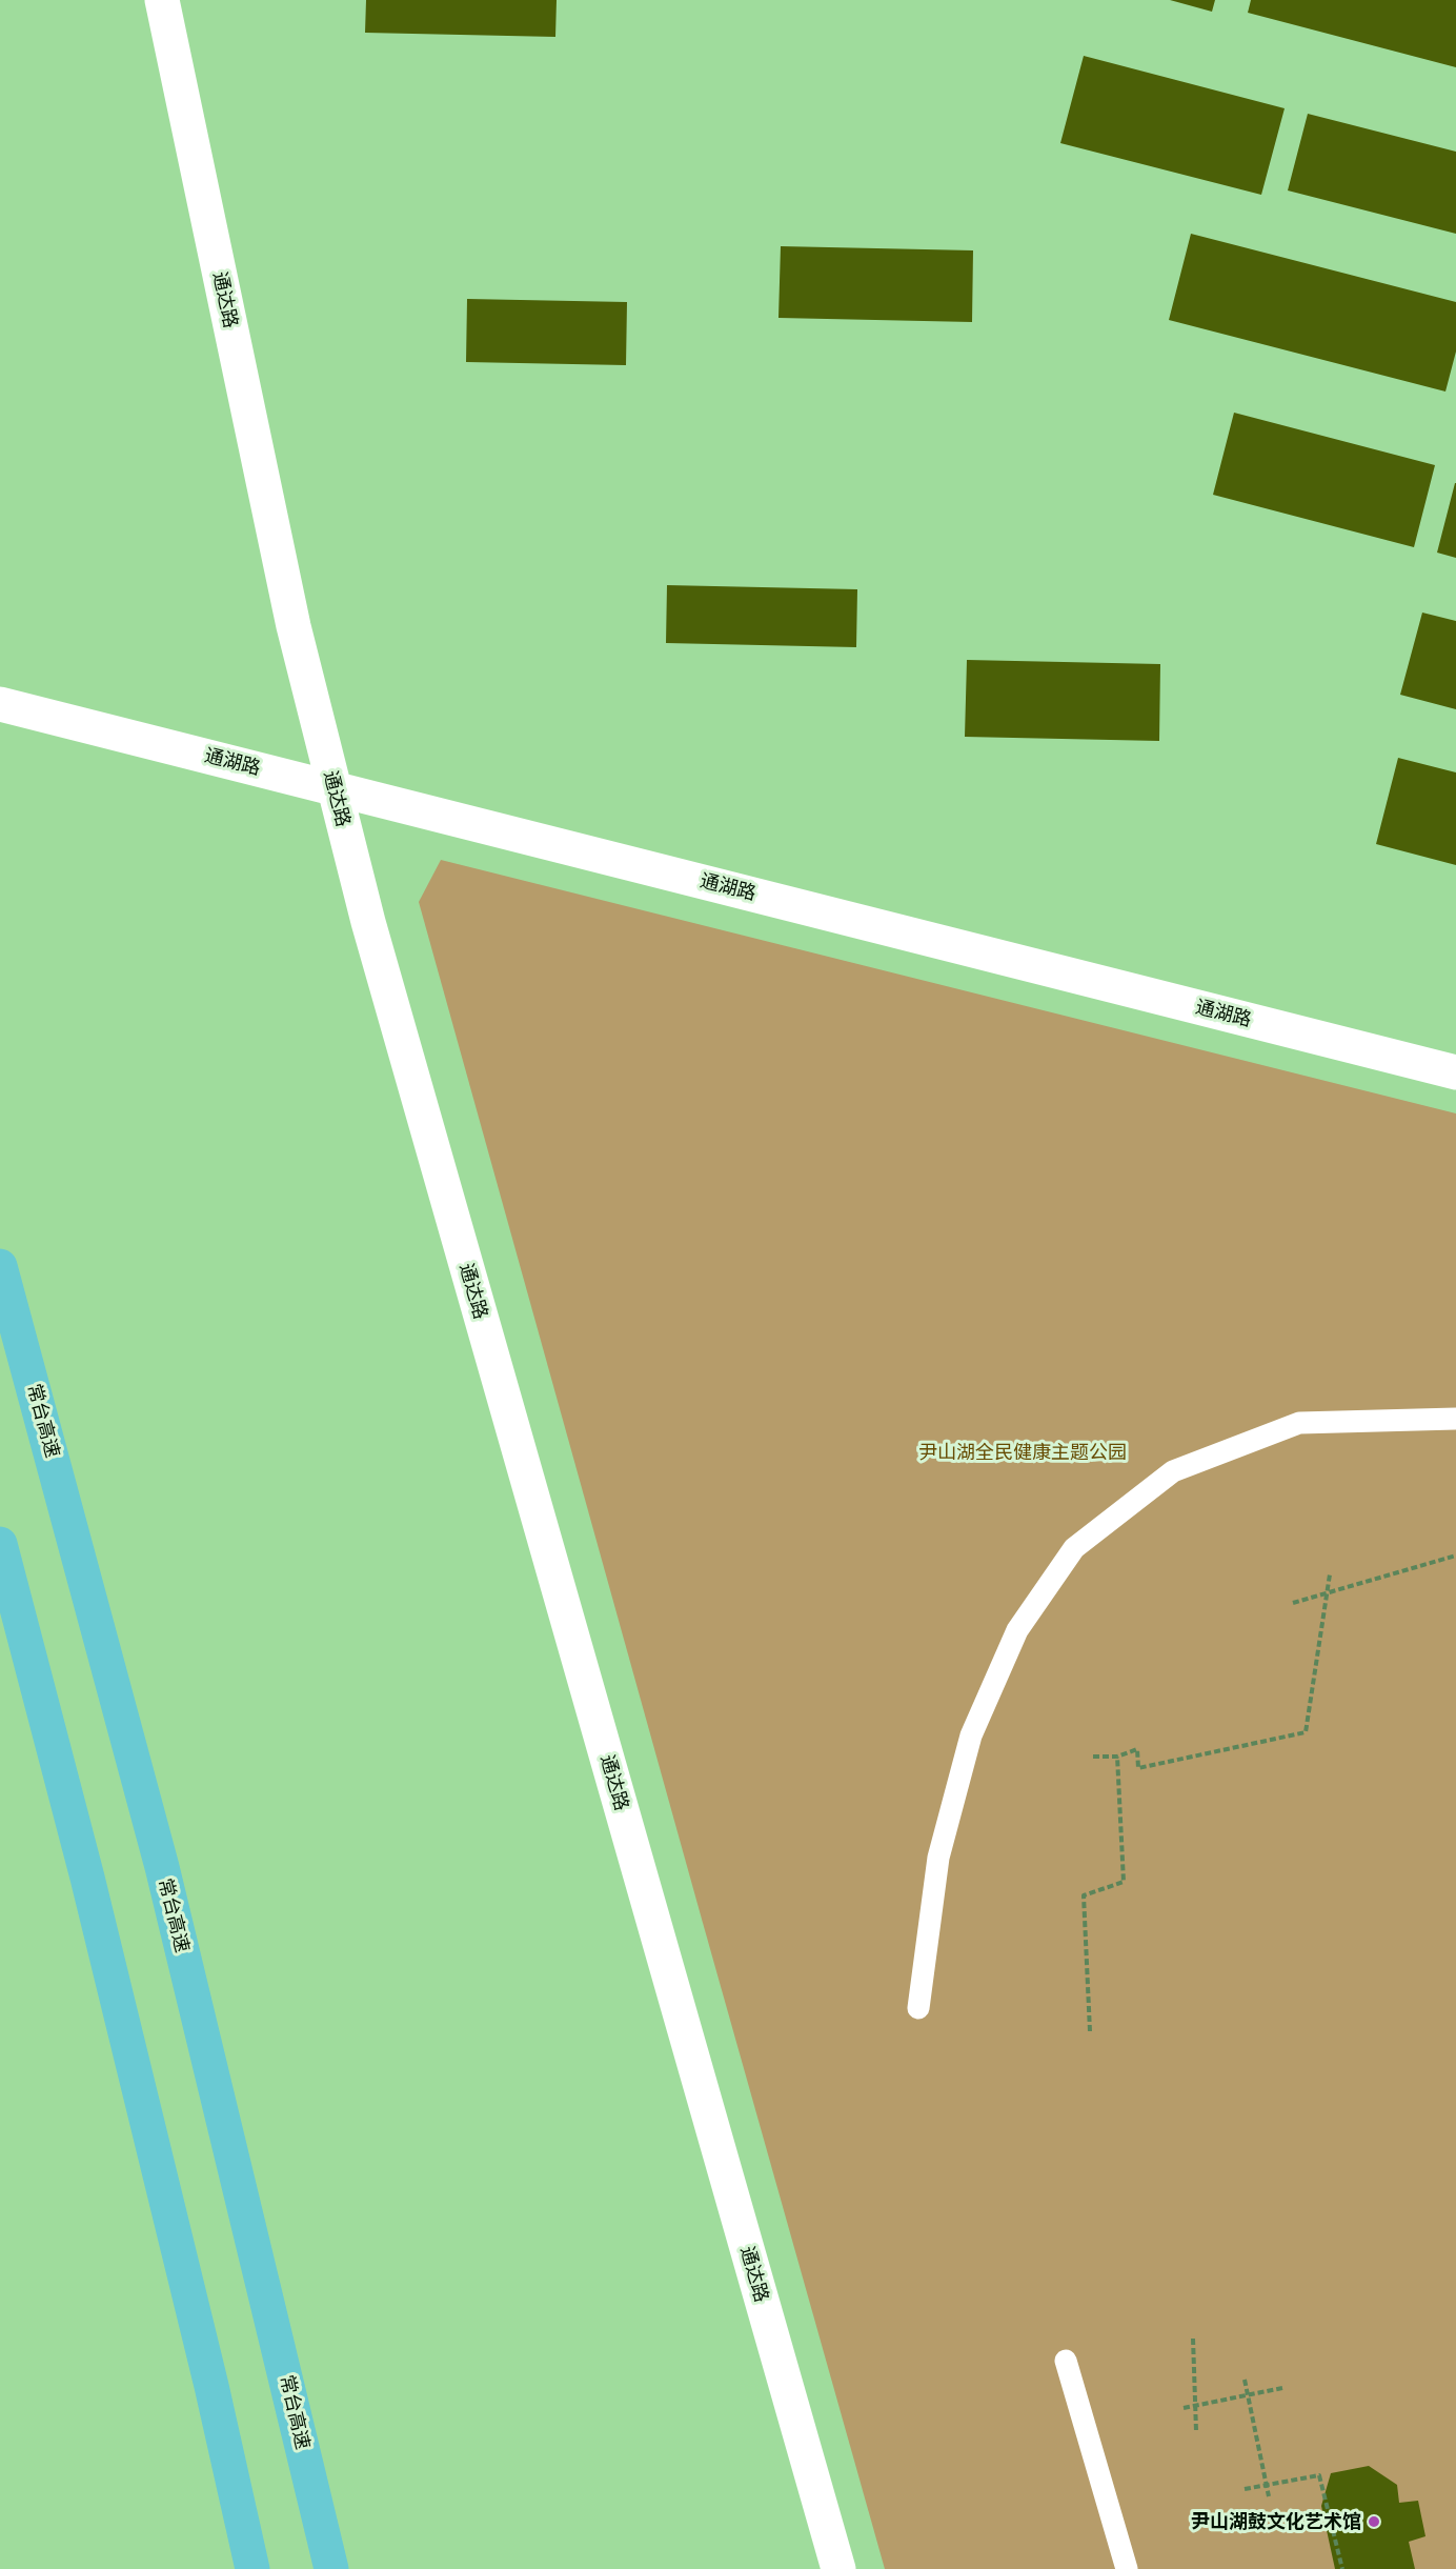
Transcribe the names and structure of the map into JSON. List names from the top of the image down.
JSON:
{
  "streets": {
    "highway": ["常台高速"],
    "main road": ["通达路", "通湖路"]
  },
  "parks": ["尹山湖全民健康主题公园"],
  "places": ["尹山湖鼓文化艺术馆"]
}
